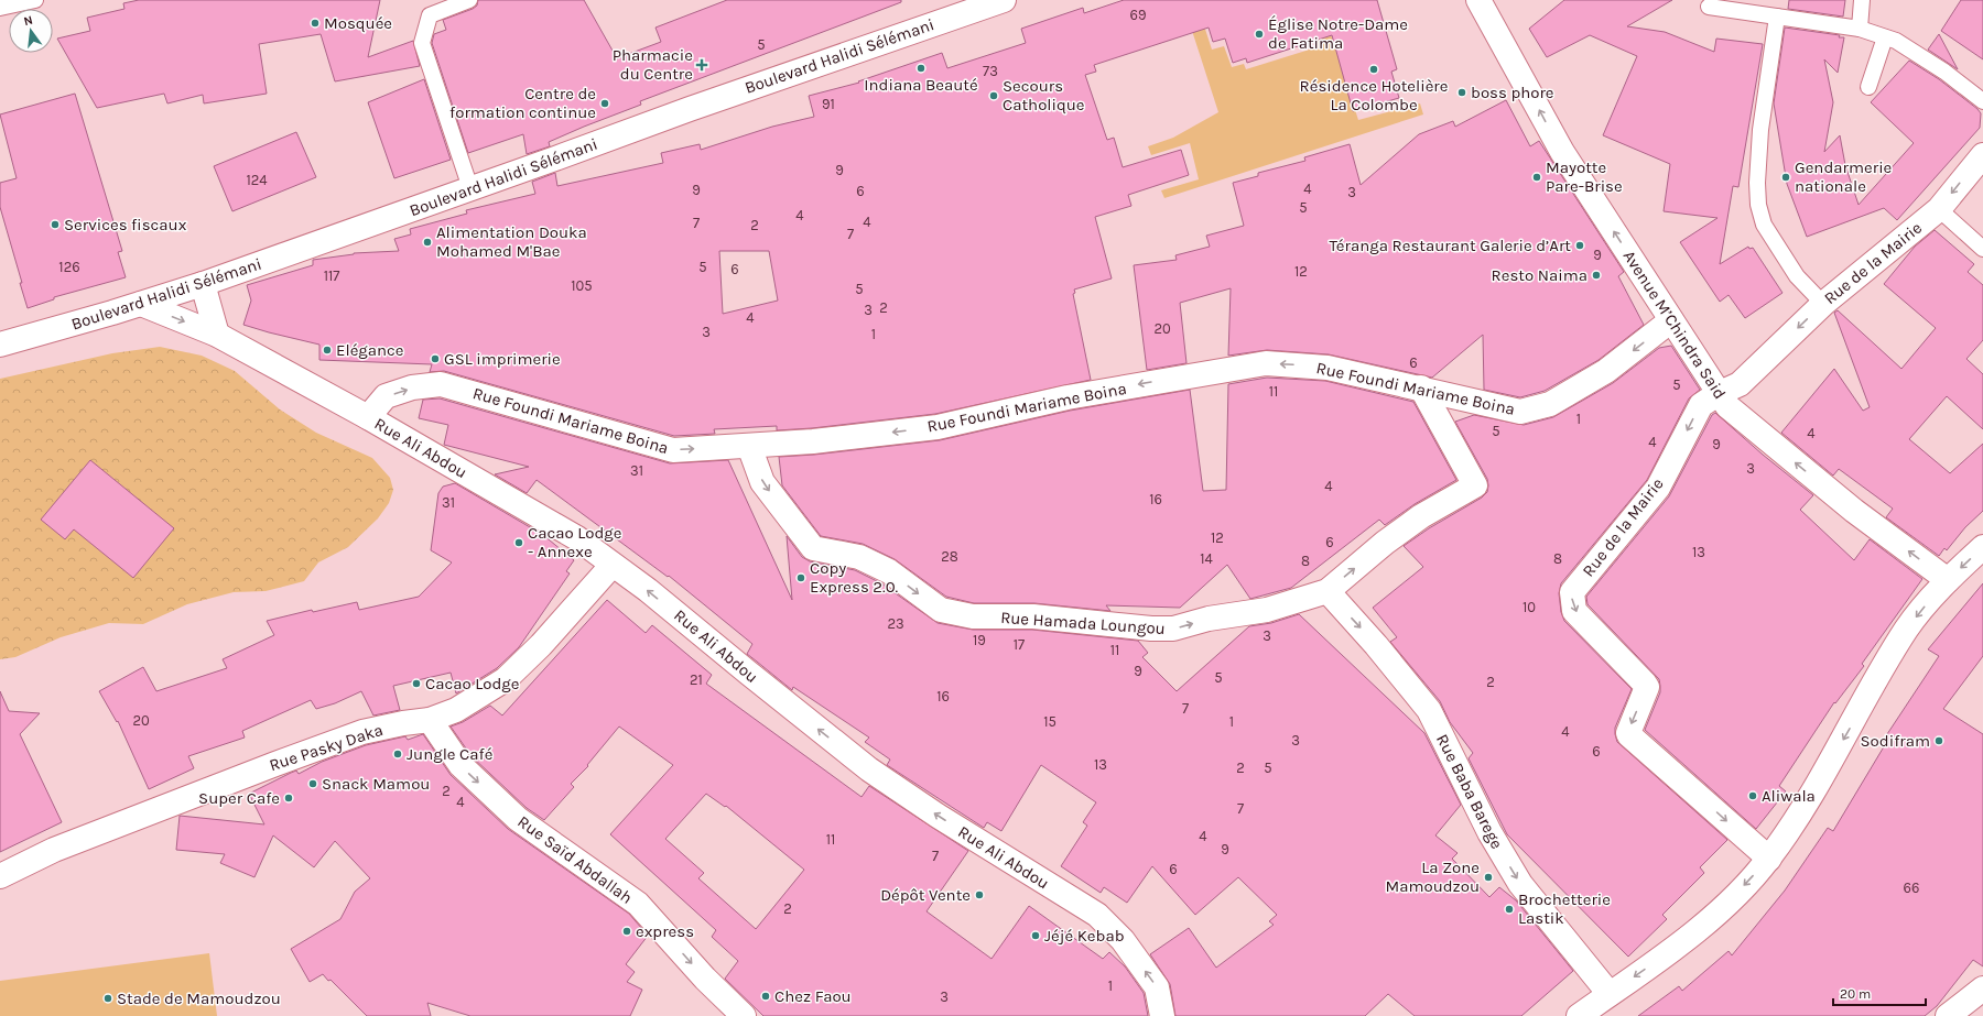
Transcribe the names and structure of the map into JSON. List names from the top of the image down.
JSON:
{
  "streets": {
    "street": [
      "Boulevard Halidi Sélémani",
      "Rue de la Mairie",
      "Avenue M’Chindra Said",
      "Rue Foundi Mariame Boina",
      "Rue Ali Abdou",
      "Rue Hamada Loungou",
      "Rue Pasky Daka",
      "Rue Baba Barege",
      "Rue Saïd Abdallah"
    ]
  },
  "crossings": [
    ["Boulevard Halidi Sélémani", "Rue Ali Abdou"],
    ["Rue de la Mairie", "Avenue M’Chindra Said"],
    ["Avenue M’Chindra Said", "Rue Foundi Mariame Boina"],
    ["Rue Foundi Mariame Boina", "Rue Ali Abdou"],
    ["Rue Foundi Mariame Boina", "Rue Hamada Loungou"],
    ["Rue Ali Abdou", "Rue Pasky Daka"],
    ["Rue Hamada Loungou", "Rue Baba Barege"],
    ["Rue Pasky Daka", "Rue Saïd Abdallah"]
  ],
  "one_way": ["Avenue M’Chindra Said", "Rue Baba Barege", "Rue Saïd Abdallah"],
  "places": {
    "other": [
      "Mosquée",
      "Église Notre-Dame de Fatima",
      "Indiana Beauté",
      "Résidence Hotelière La Colombe",
      "boss phore",
      "Secours Catholique",
      "Centre de formation continue",
      "Mayotte Pare-Brise",
      "Gendarmerie nationale",
      "Services fiscaux",
      "Alimentation Douka Mohamed M'Bae",
      "Téranga Restaurant Galerie d’Art",
      "Resto Naima",
      "Elégance",
      "GSL imprimerie",
      "Cacao Lodge - Annexe",
      "Copy Express 2.0.",
      "Cacao Lodge",
      "Sodifram",
      "Jungle Café",
      "Snack Mamou",
      "Aliwala",
      "Super Cafe",
      "La Zone Mamoudzou",
      "Dépôt Vente",
      "Brochetterie Lastik",
      "express",
      "Jéjé Kebab",
      "Chez Faou",
      "Stade de Mamoudzou"
    ],
    "health": ["Pharmacie du Centre"]
  },
  "house_numbers": [
    "69",
    "5",
    "73",
    "91",
    "9",
    "124",
    "4",
    "9",
    "6",
    "3",
    "5",
    "4",
    "4",
    "7",
    "2",
    "7",
    "9",
    "126",
    "5",
    "6",
    "12",
    "117",
    "105",
    "5",
    "2",
    "3",
    "4",
    "20",
    "3",
    "1",
    "6",
    "5",
    "11",
    "1",
    "5",
    "4",
    "4",
    "9",
    "3",
    "31",
    "4",
    "16",
    "31",
    "12",
    "6",
    "13",
    "28",
    "14",
    "8",
    "8",
    "10",
    "23",
    "3",
    "19",
    "17",
    "11",
    "9",
    "5",
    "21",
    "2",
    "16",
    "7",
    "20",
    "15",
    "1",
    "4",
    "3",
    "6",
    "13",
    "2",
    "5",
    "2",
    "4",
    "7",
    "4",
    "11",
    "9",
    "7",
    "6",
    "66",
    "2",
    "1",
    "3"
  ],
  "scale_bar": "20 m",
  "north": "top"
}
